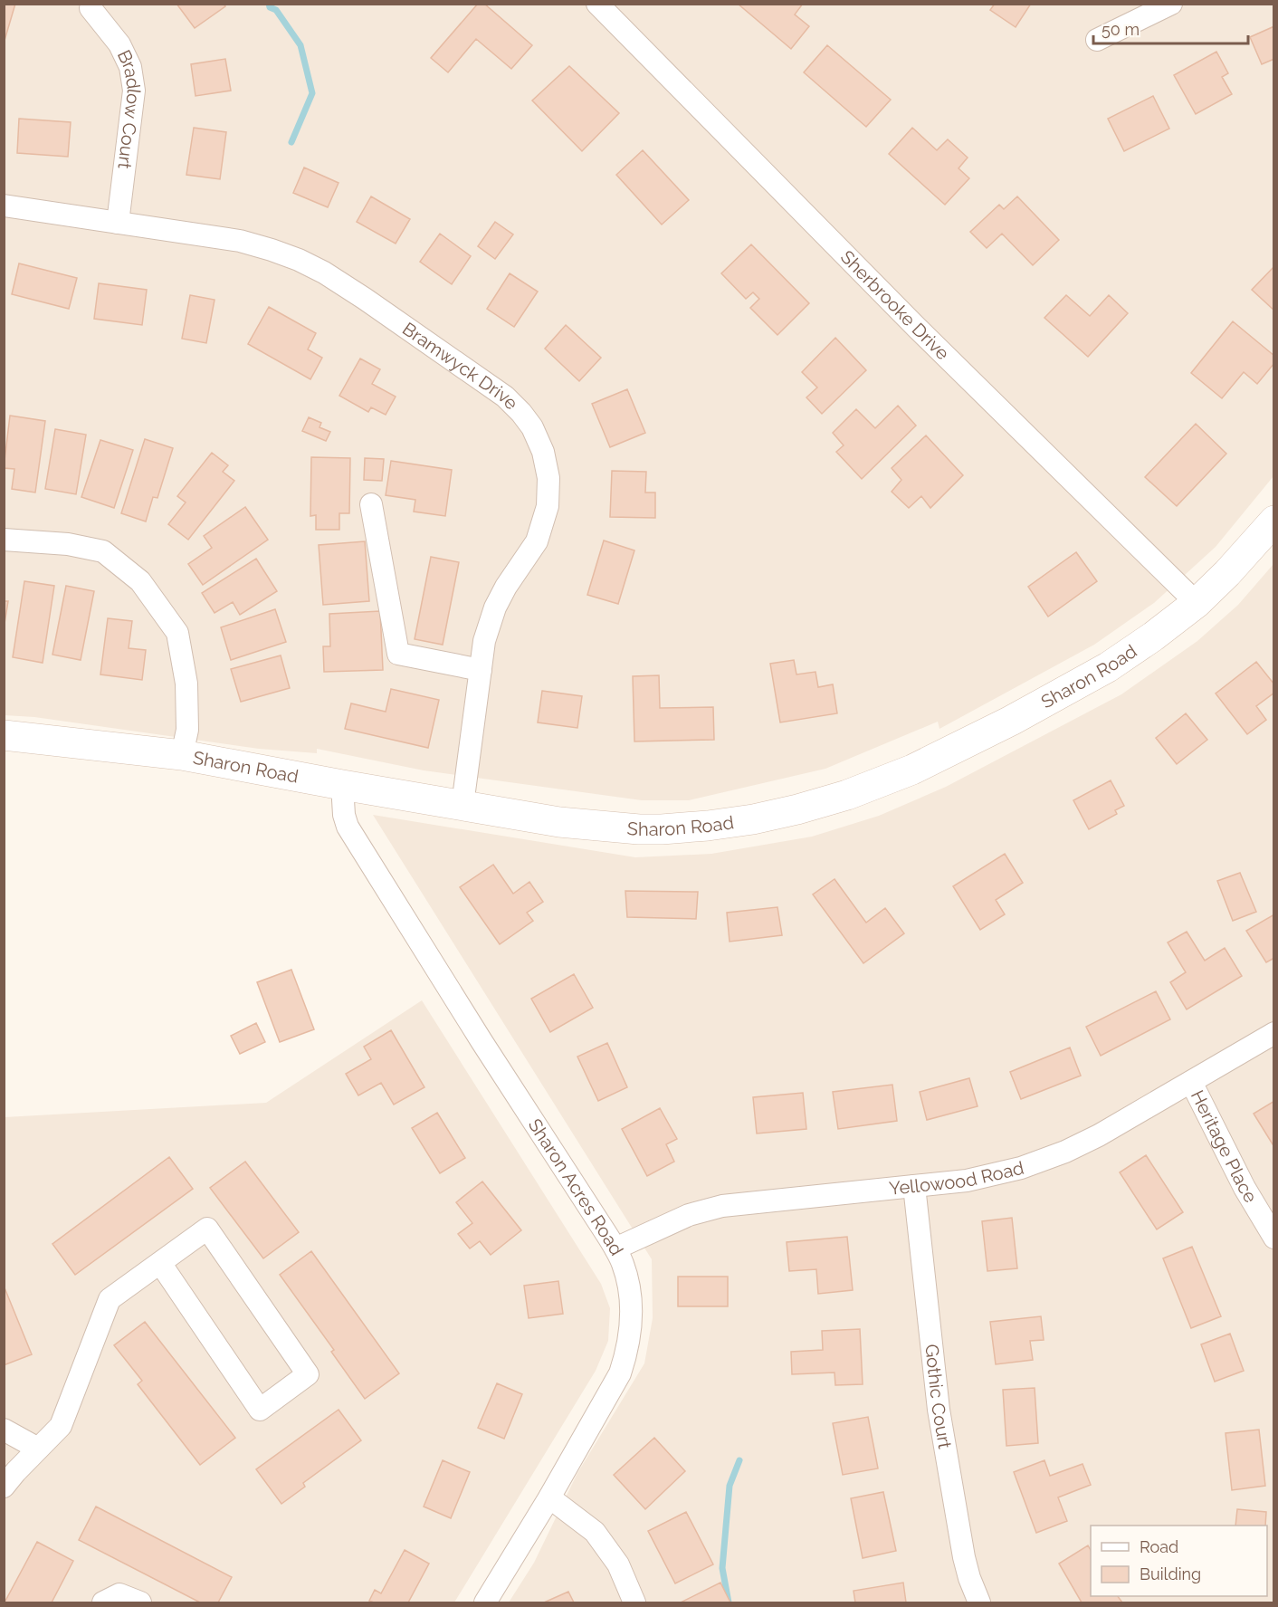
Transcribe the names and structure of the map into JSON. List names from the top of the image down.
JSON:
{
  "streets": {
    "main road": ["Sharon Road"],
    "street": [
      "Bradlow Court",
      "Sherbrooke Drive",
      "Bramwyck Drive",
      "Heritage Place",
      "Yellowood Road",
      "Sharon Acres Road",
      "Gothic Court"
    ]
  },
  "crossings": [
    ["Bradlow Court", "Bramwyck Drive"],
    ["Sherbrooke Drive", "Sharon Road"],
    ["Bramwyck Drive", "Sharon Road"],
    ["Sharon Road", "Sharon Acres Road"],
    ["Heritage Place", "Yellowood Road"],
    ["Yellowood Road", "Sharon Acres Road"],
    ["Yellowood Road", "Gothic Court"]
  ],
  "legend": ["Road", "Building"],
  "scale_bar": "50 m"
}
